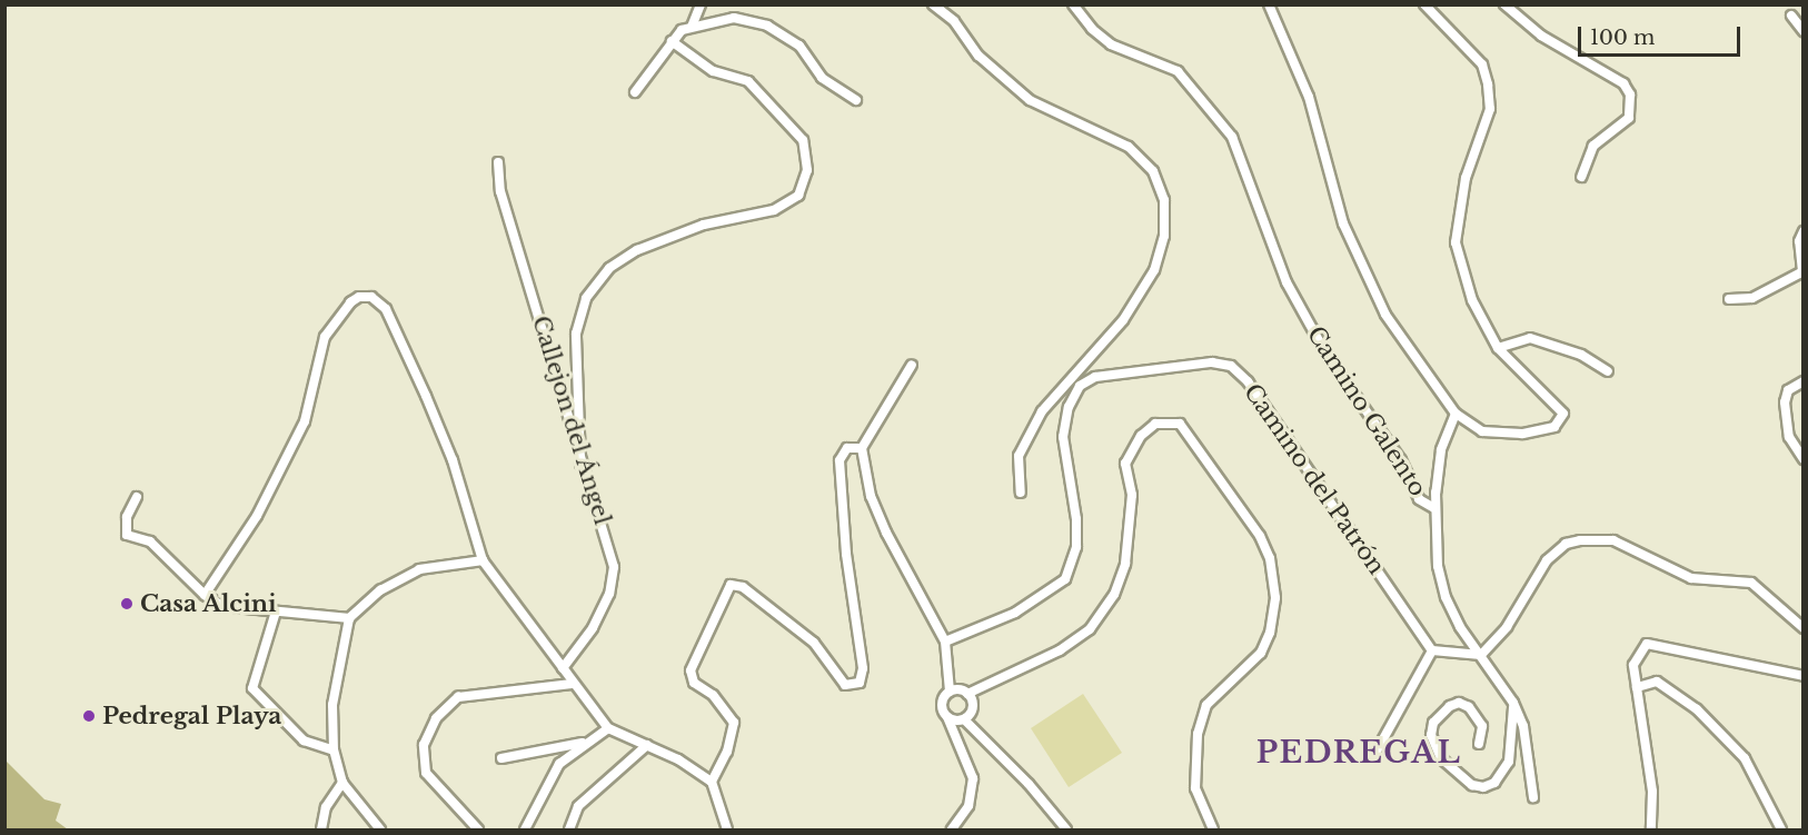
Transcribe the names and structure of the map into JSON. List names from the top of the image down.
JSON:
{
  "streets": {
    "street": ["Camino Galento", "Callejon del Ángel", "Camino del Patrón"]
  },
  "districts": ["PEDREGAL"],
  "places": ["Casa Alcini", "Pedregal Playa"],
  "scale_bar": "100 m"
}
